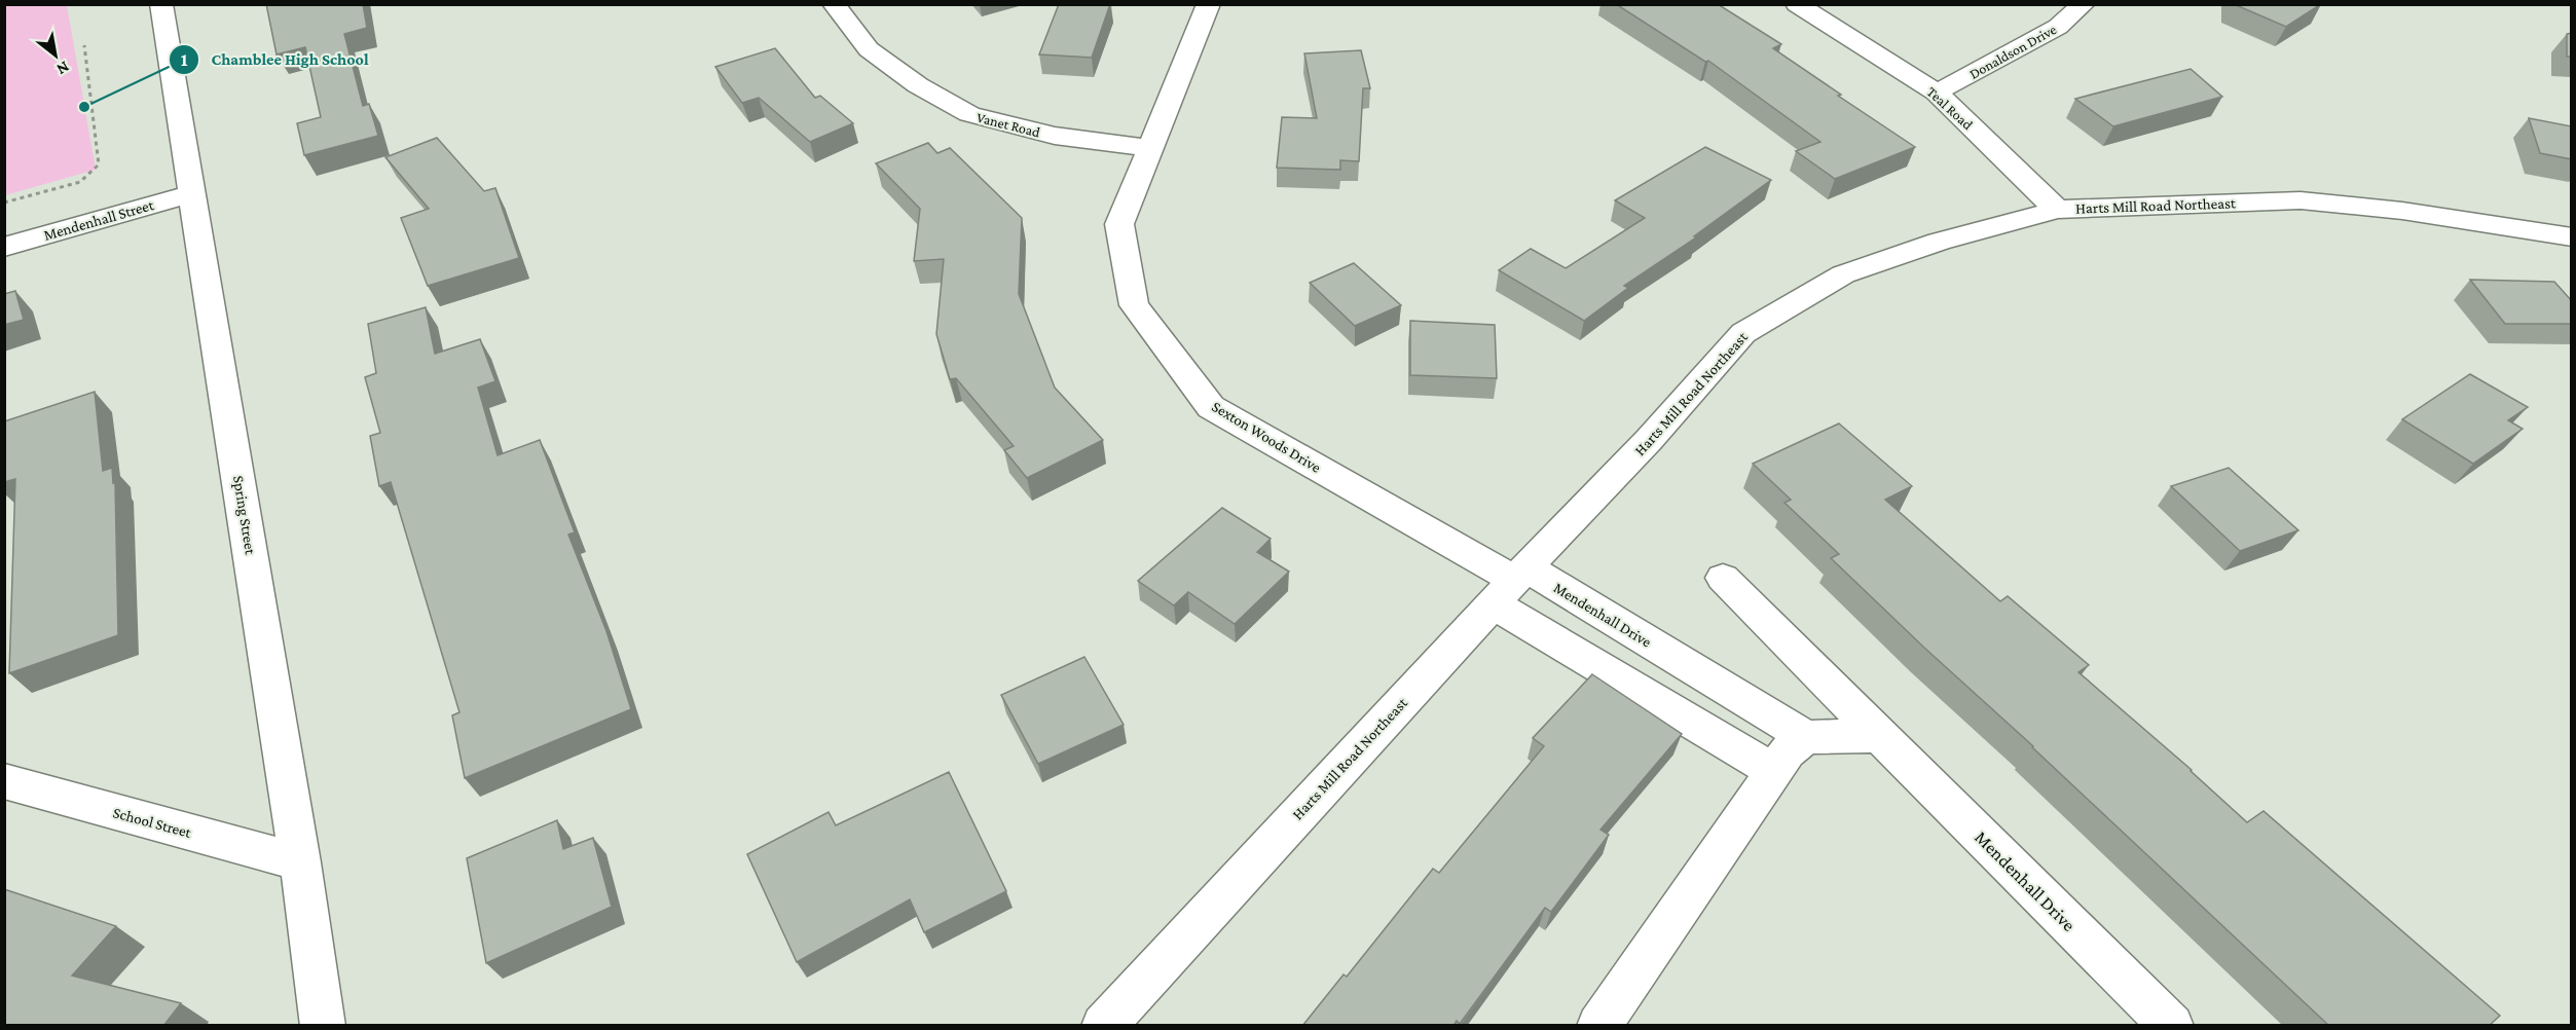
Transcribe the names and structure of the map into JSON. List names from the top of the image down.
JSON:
{
  "streets": {
    "street": [
      "Donaldson Drive",
      "Teal Road",
      "Vanet Road",
      "Harts Mill Road Northeast",
      "Mendenhall Street",
      "Sexton Woods Drive",
      "Spring Street",
      "Mendenhall Drive",
      "School Street"
    ]
  },
  "crossings": [
    ["Donaldson Drive", "Teal Road"],
    ["Teal Road", "Harts Mill Road Northeast"],
    ["Vanet Road", "Sexton Woods Drive"],
    ["Harts Mill Road Northeast", "Sexton Woods Drive"],
    ["Harts Mill Road Northeast", "Mendenhall Drive"],
    ["Mendenhall Street", "Spring Street"],
    ["Sexton Woods Drive", "Mendenhall Drive"],
    ["Spring Street", "School Street"]
  ],
  "places": ["Chamblee High School"],
  "north": "bottom right"
}
